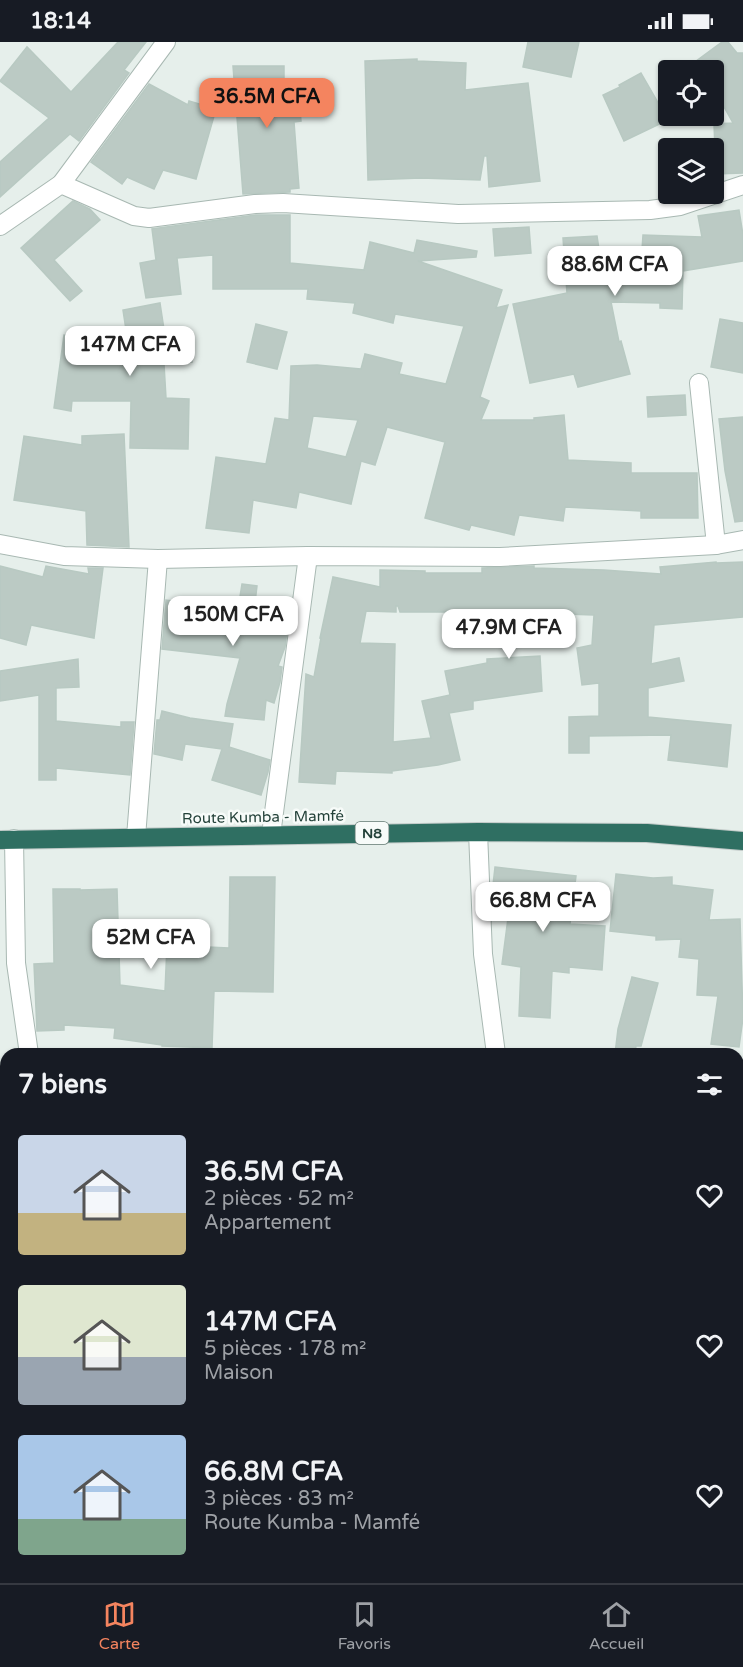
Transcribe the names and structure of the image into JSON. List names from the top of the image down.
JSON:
{
  "streets": {
    "highway": ["Route Kumba - Mamfé", "N8"]
  },
  "page": {
    "status": "18:14",
    "price": [
      "36.5M CFA",
      "88.6M CFA",
      "147M CFA",
      "150M CFA",
      "47.9M CFA",
      "66.8M CFA",
      "52M CFA"
    ],
    "heading": "7 biens",
    "list": [
      {
        "name": "36.5M CFA",
        "note": "2 pièces · 52 m² · Appartement"
      },
      {
        "name": "147M CFA",
        "note": "5 pièces · 178 m² · Maison"
      },
      {
        "name": "66.8M CFA",
        "note": "3 pièces · 83 m² · Route Kumba - Mamfé"
      }
    ],
    "tabs": ["Carte", "Favoris", "Accueil"]
  }
}
